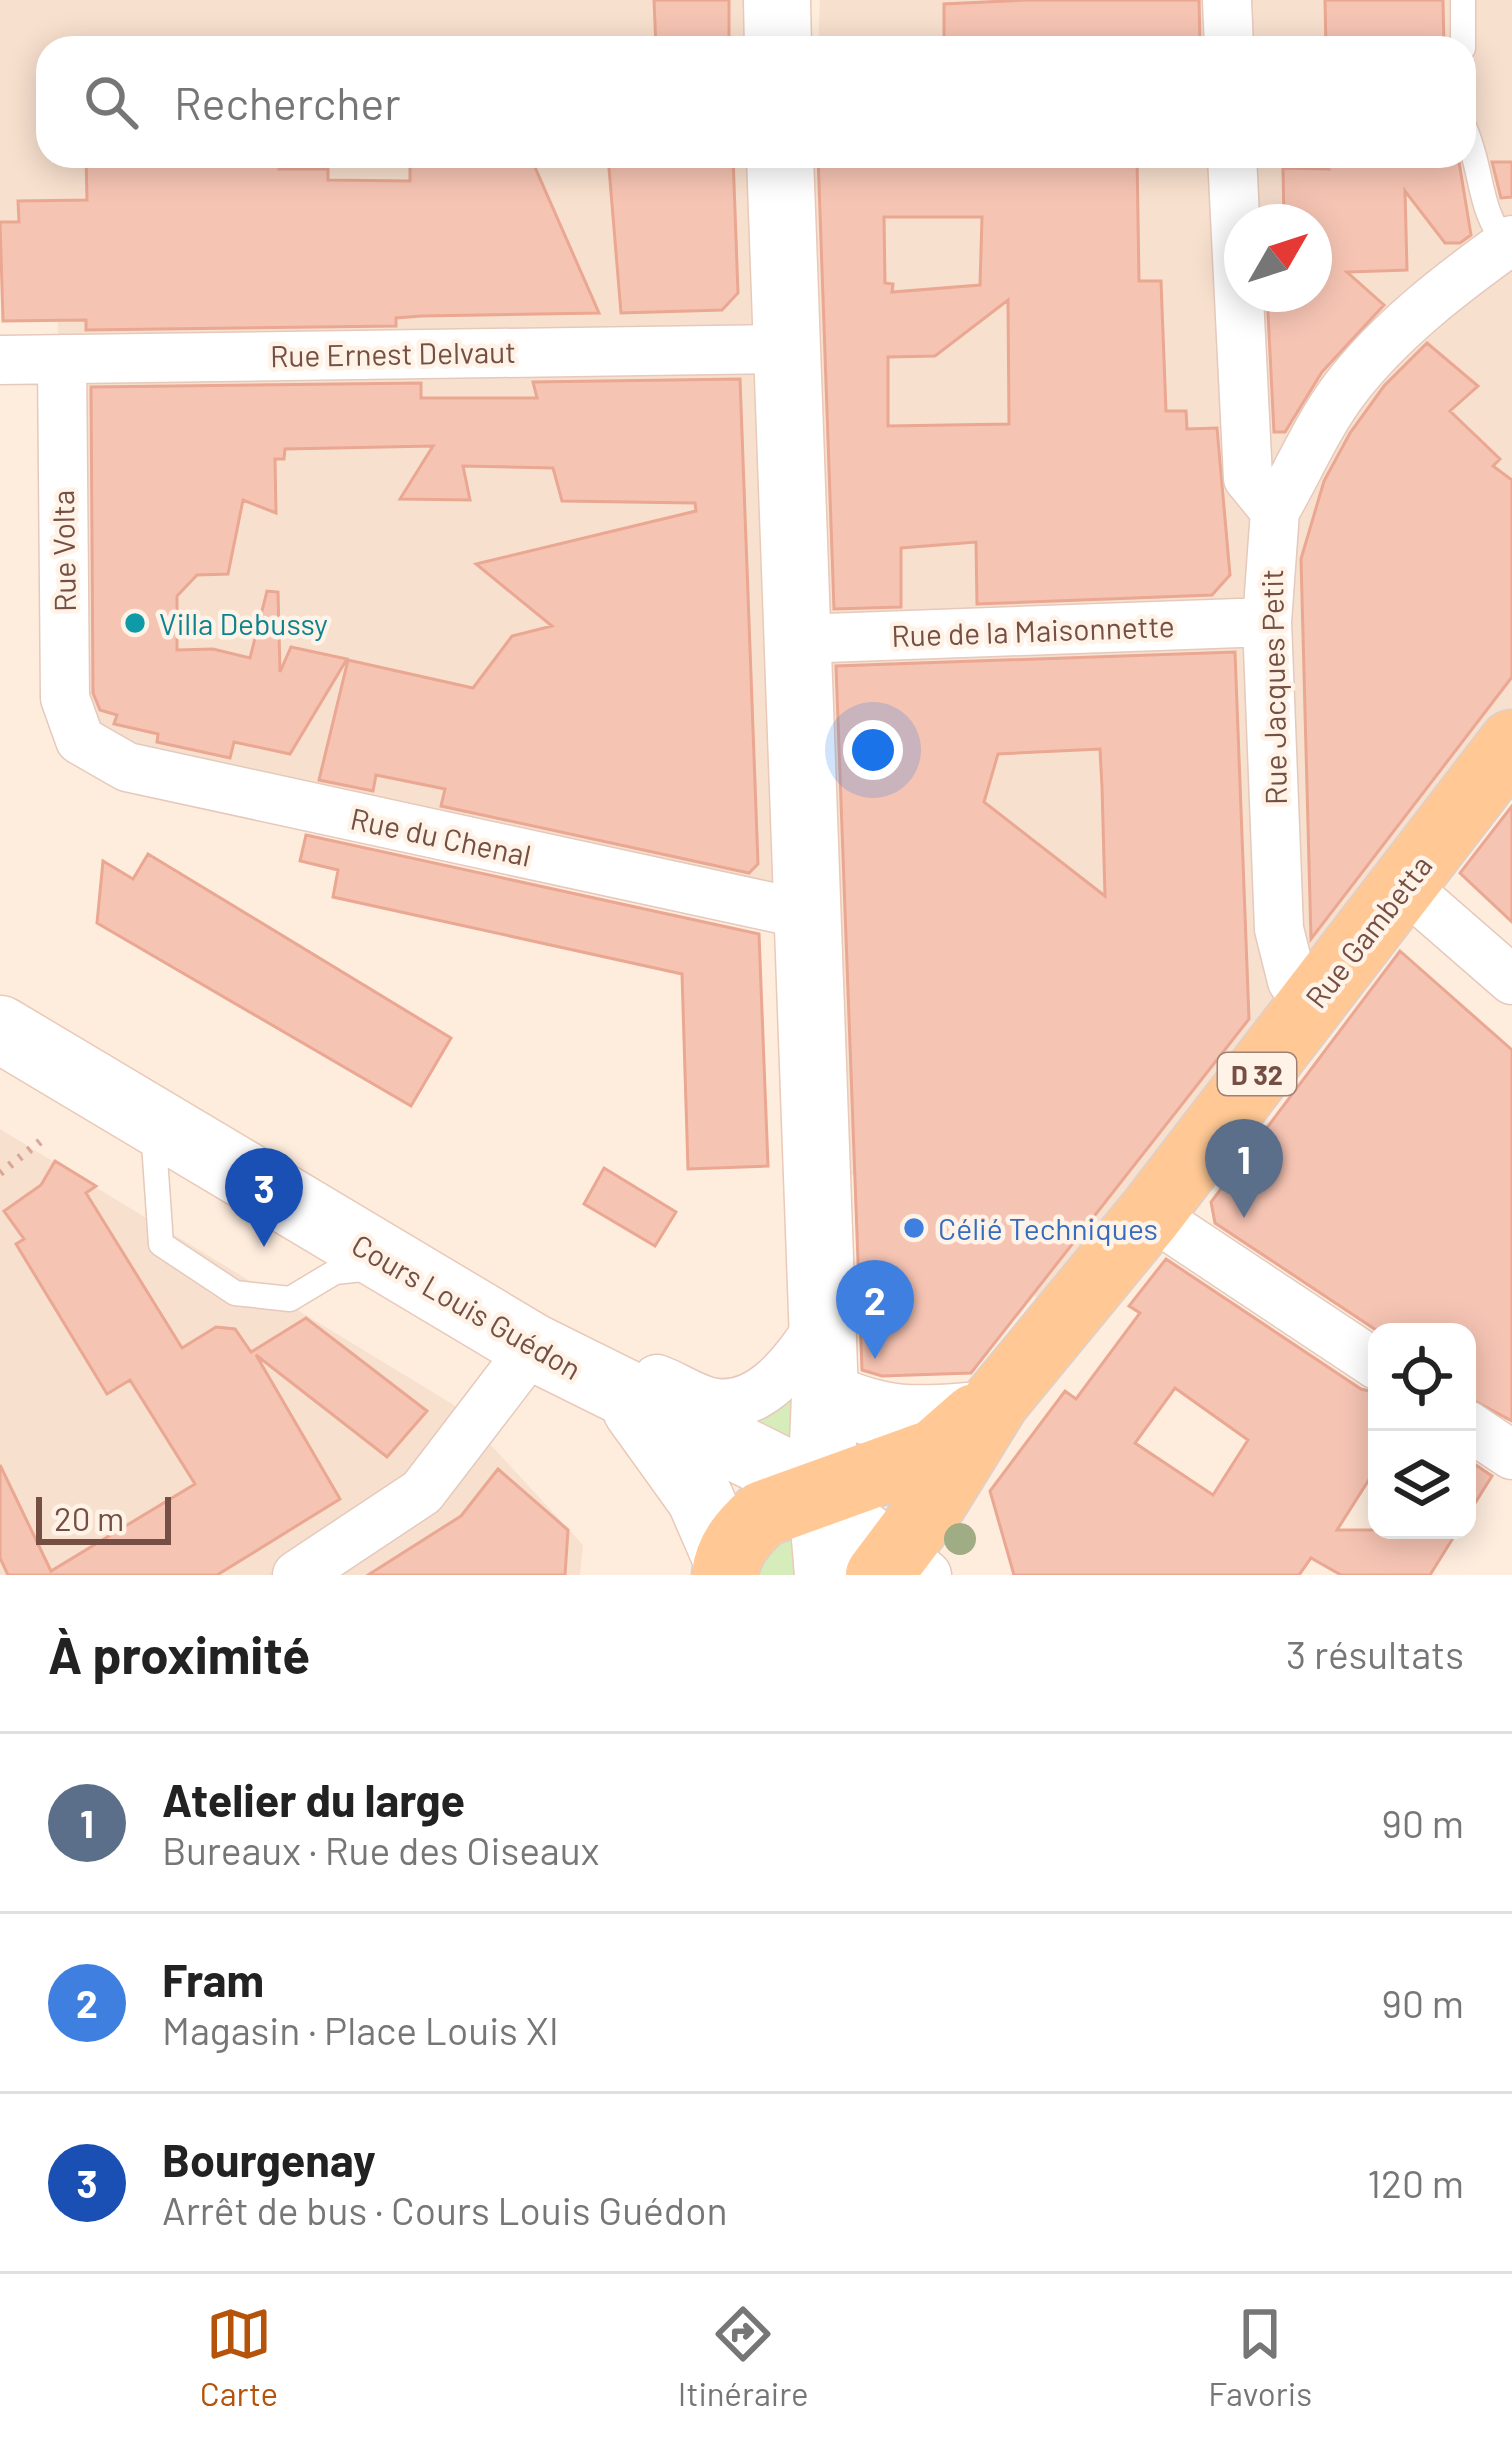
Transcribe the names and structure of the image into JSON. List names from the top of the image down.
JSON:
{
  "streets": {
    "main road": ["Rue Gambetta", "D 32", "Cours Louis Guédon"],
    "street": [
      "Rue Ernest Delvaut",
      "Rue Volta",
      "Rue de la Maisonnette",
      "Rue Jacques Petit",
      "Rue du Chenal"
    ]
  },
  "crossings": [
    ["Rue Ernest Delvaut", "Rue Volta"],
    ["Rue Volta", "Rue du Chenal"],
    ["Rue de la Maisonnette", "Rue Jacques Petit"],
    ["Rue Jacques Petit", "Rue Gambetta"]
  ],
  "places": ["Villa Debussy", "Célié Techniques"],
  "scale_bar": "20 m",
  "north": "top right",
  "page": {
    "search": "Rechercher",
    "pins": ["1", "3", "2"],
    "scale": "20 m",
    "heading": ["À proximité", "3 résultats"],
    "list": [
      {
        "mark": "1",
        "name": "Atelier du large",
        "note": "Bureaux · Rue des Oiseaux",
        "value": "90 m"
      },
      {
        "mark": "2",
        "name": "Fram",
        "note": "Magasin · Place Louis XI",
        "value": "90 m"
      },
      {
        "mark": "3",
        "name": "Bourgenay",
        "note": "Arrêt de bus · Cours Louis Guédon",
        "value": "120 m"
      }
    ],
    "nav": ["Carte", "Itinéraire", "Favoris"]
  }
}
